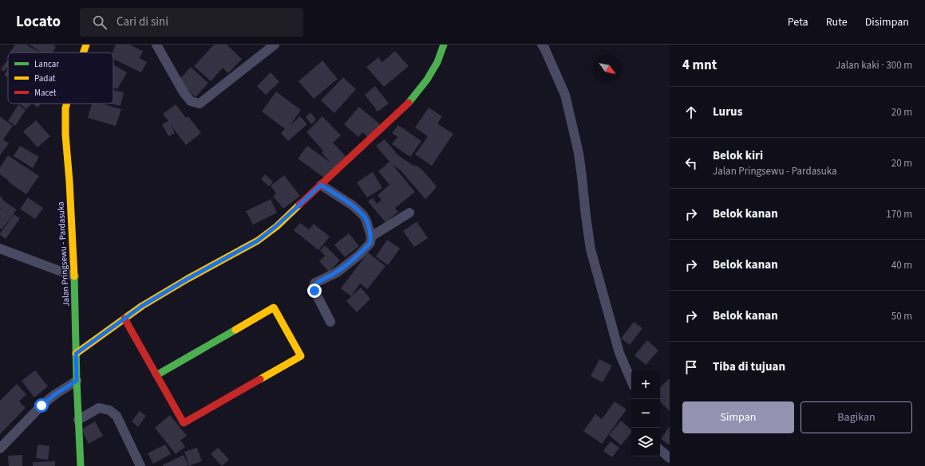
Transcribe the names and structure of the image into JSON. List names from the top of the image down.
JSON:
{
  "streets": {
    "street": ["Jalan Pringsewu - Pardasuka"]
  },
  "legend": ["Lancar", "Padat", "Macet"],
  "north": "bottom right",
  "page": {
    "header": "Locato",
    "search": "Cari di sini",
    "nav": ["Peta", "Rute", "Disimpan"],
    "heading": ["4 mnt", "Jalan kaki · 300 m"],
    "list": [
      ["Lurus", "20 m"],
      ["Belok kiri", "Jalan Pringsewu - Pardasuka", "20 m"],
      ["Belok kanan", "170 m"],
      ["Belok kanan", "40 m"],
      ["Belok kanan", "50 m"],
      "Tiba di tujuan"
    ],
    "map_buttons": ["+", "−"],
    "buttons": ["Simpan", "Bagikan"]
  }
}
